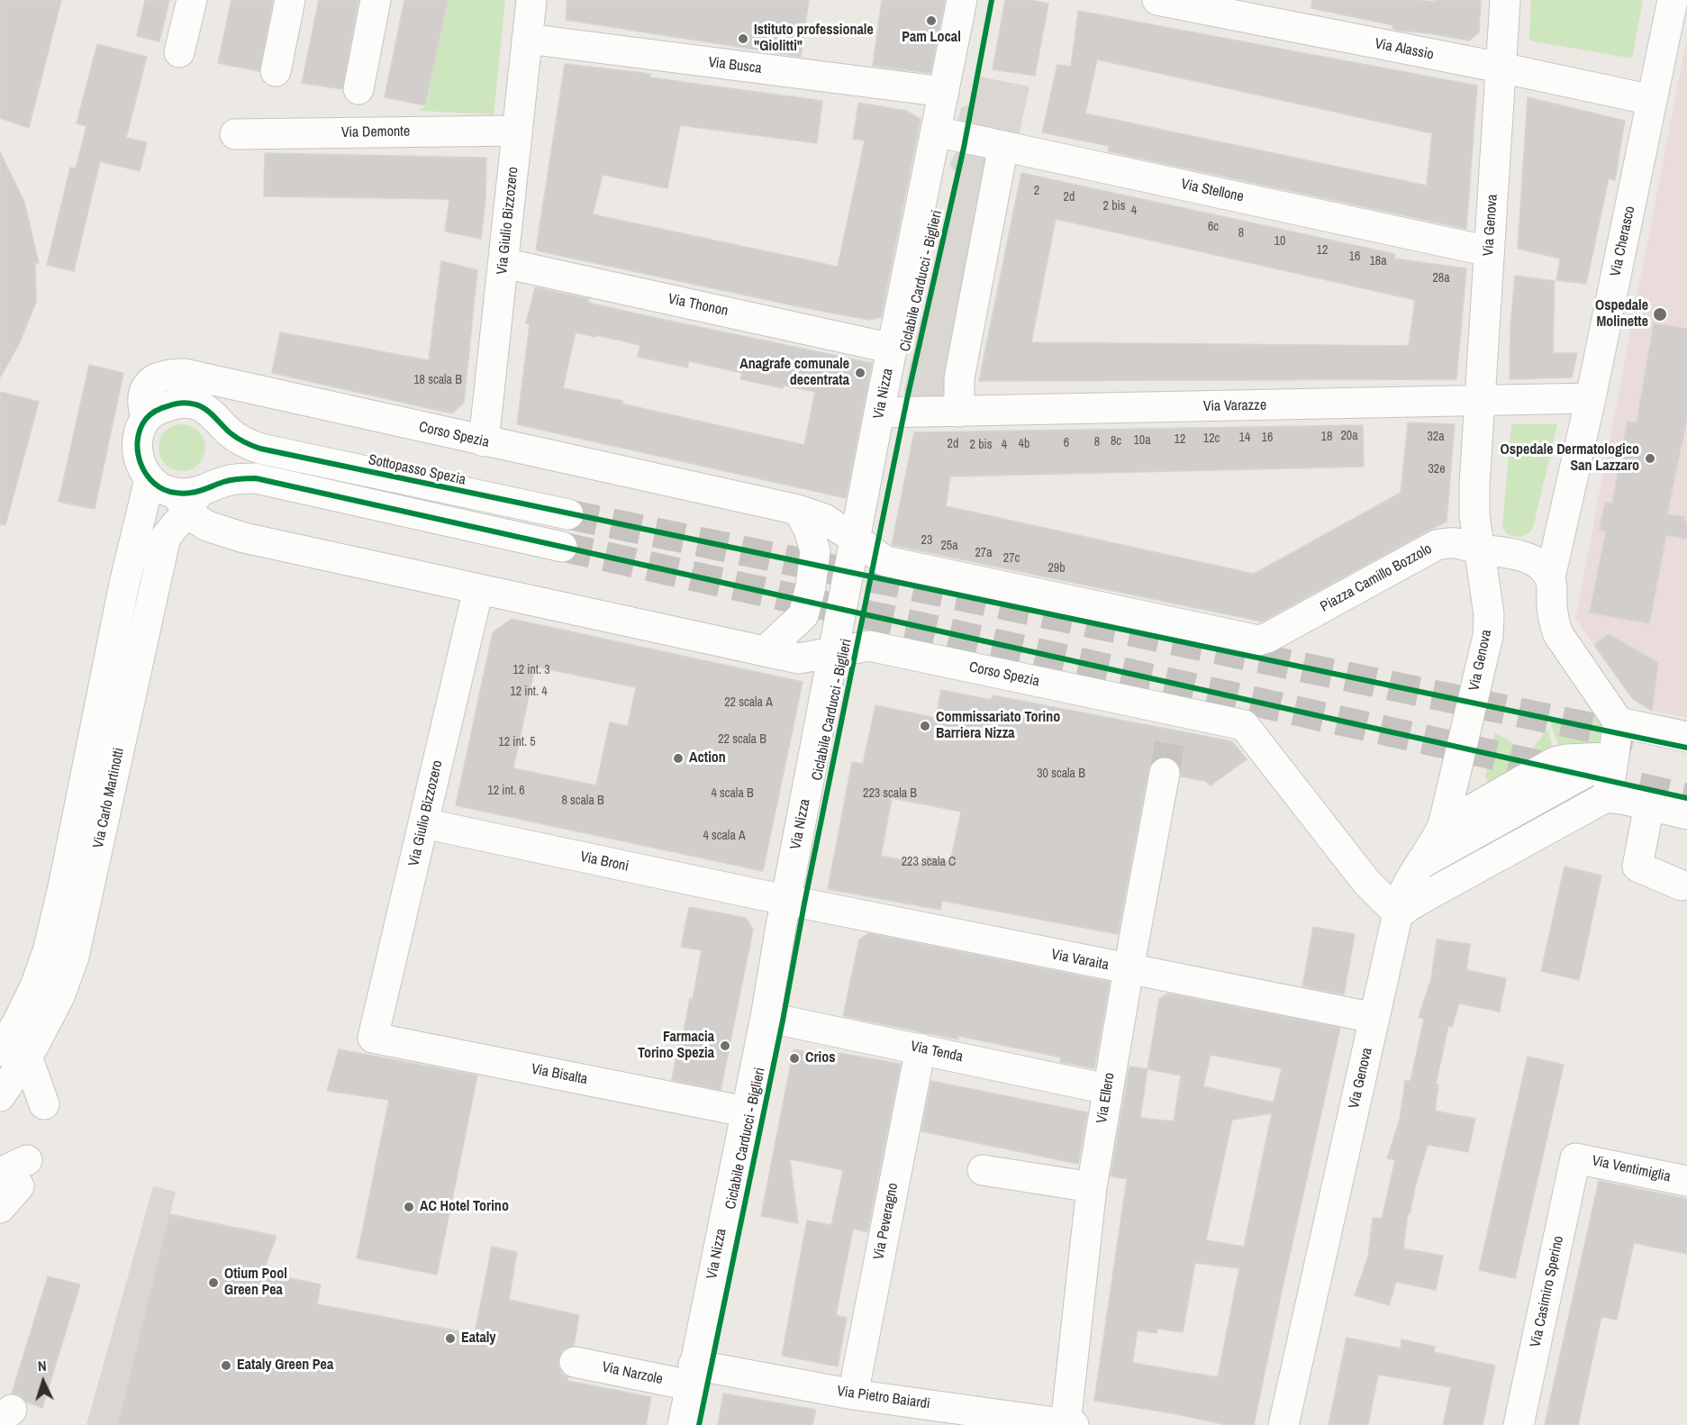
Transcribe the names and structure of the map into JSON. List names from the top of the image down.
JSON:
{
  "streets": {
    "street": [
      "Via Alassio",
      "Via Busca",
      "Via Demonte",
      "Via Stellone",
      "Via Giulio Bizzozero",
      "Via Genova",
      "Via Cherasco",
      "Via Thonon",
      "Via Nizza",
      "Via Varazze",
      "Corso Spezia",
      "Sottopasso Spezia",
      "Piazza Camillo Bozzolo",
      "Via Carlo Martinotti",
      "Via Broni",
      "Via Varaita",
      "Via Tenda",
      "Via Bisalta",
      "Via Ellero",
      "Via Ventimiglia",
      "Via Peveragno",
      "Via Casimiro Sperino",
      "Via Narzole",
      "Via Pietro Baiardi"
    ],
    "cycle path": ["Ciclabile Carducci - Biglieri"]
  },
  "crossings": [
    ["Via Alassio", "Via Genova"],
    ["Via Alassio", "Via Cherasco"],
    ["Via Busca", "Via Giulio Bizzozero"],
    ["Via Busca", "Via Nizza"],
    ["Via Demonte", "Via Giulio Bizzozero"],
    ["Via Stellone", "Via Genova"],
    ["Via Stellone", "Via Nizza"],
    ["Via Giulio Bizzozero", "Via Thonon"],
    ["Via Giulio Bizzozero", "Corso Spezia"],
    ["Via Giulio Bizzozero", "Via Broni"],
    ["Via Giulio Bizzozero", "Via Bisalta"],
    ["Via Genova", "Via Varazze"],
    ["Via Genova", "Corso Spezia"],
    ["Via Genova", "Piazza Camillo Bozzolo"],
    ["Via Genova", "Via Varaita"],
    ["Via Cherasco", "Via Varazze"],
    ["Via Cherasco", "Piazza Camillo Bozzolo"],
    ["Via Thonon", "Via Nizza"],
    ["Via Nizza", "Via Varazze"],
    ["Via Nizza", "Corso Spezia"],
    ["Via Nizza", "Via Broni"],
    ["Via Nizza", "Via Varaita"],
    ["Via Nizza", "Via Tenda"],
    ["Via Nizza", "Via Bisalta"],
    ["Via Nizza", "Via Narzole"],
    ["Via Nizza", "Via Pietro Baiardi"],
    ["Corso Spezia", "Sottopasso Spezia"],
    ["Corso Spezia", "Piazza Camillo Bozzolo"],
    ["Corso Spezia", "Via Carlo Martinotti"],
    ["Via Broni", "Via Varaita"],
    ["Via Varaita", "Via Ellero"],
    ["Via Tenda", "Via Ellero"],
    ["Via Tenda", "Via Peveragno"],
    ["Via Ellero", "Via Pietro Baiardi"],
    ["Via Ventimiglia", "Via Casimiro Sperino"],
    ["Via Peveragno", "Via Pietro Baiardi"],
    ["Via Narzole", "Via Pietro Baiardi"]
  ],
  "places": [
    "Pam Local",
    "Istituto professionale \"Giolitti\"",
    "Ospedale Molinette",
    "Anagrafe comunale decentrata",
    "Ospedale Dermatologico San Lazzaro",
    "Commissariato Torino Barriera Nizza",
    "Action",
    "Farmacia Torino Spezia",
    "Crios",
    "AC Hotel Torino",
    "Otium Pool Green Pea",
    "Eataly",
    "Eataly Green Pea"
  ],
  "house_numbers": [
    "2",
    "2d",
    "2 bis",
    "4",
    "6c",
    "8",
    "10",
    "12",
    "16",
    "18a",
    "28a",
    "18 scala B",
    "20a",
    "18",
    "32a",
    "14",
    "16",
    "12c",
    "12",
    "10a",
    "8c",
    "8",
    "6",
    "2d",
    "4b",
    "2 bis",
    "4",
    "32e",
    "23",
    "25a",
    "27a",
    "27c",
    "29b",
    "12 int. 3",
    "12 int. 4",
    "22 scala A",
    "22 scala B",
    "12 int. 5",
    "30 scala B",
    "12 int. 6",
    "4 scala B",
    "223 scala B",
    "8 scala B",
    "4 scala A",
    "223 scala C"
  ],
  "north": "top"
}
